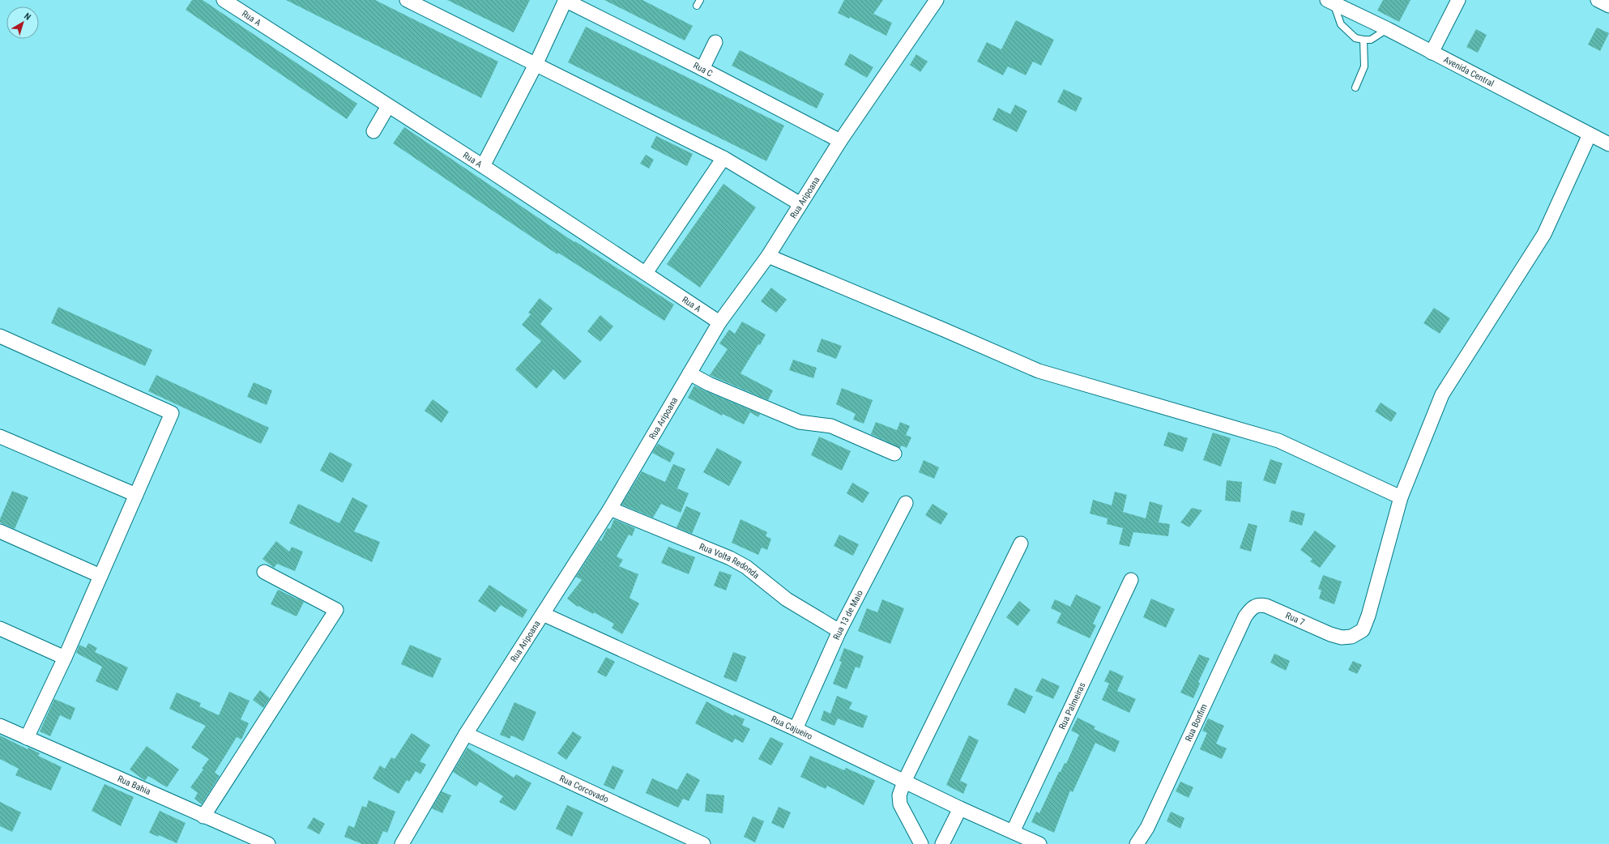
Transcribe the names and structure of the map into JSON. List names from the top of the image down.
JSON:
{
  "streets": {
    "street": [
      "Rua A",
      "Rua C",
      "Avenida Central",
      "Rua Aripoana",
      "Rua Volta Redonda",
      "Rua 13 de Maio",
      "Rua 7",
      "Rua Palmeiras",
      "Rua Bonfim",
      "Rua Cajueiro",
      "Rua Bahia",
      "Rua Corcovado"
    ]
  },
  "crossings": [
    ["Rua A", "Rua Aripoana"],
    ["Rua C", "Rua Aripoana"],
    ["Avenida Central", "Rua 7"],
    ["Rua Aripoana", "Rua Volta Redonda"],
    ["Rua Aripoana", "Rua Cajueiro"],
    ["Rua Aripoana", "Rua Corcovado"],
    ["Rua Volta Redonda", "Rua 13 de Maio"],
    ["Rua 13 de Maio", "Rua Cajueiro"],
    ["Rua 7", "Rua Bonfim"],
    ["Rua Palmeiras", "Rua Cajueiro"]
  ],
  "north": "top right"
}
